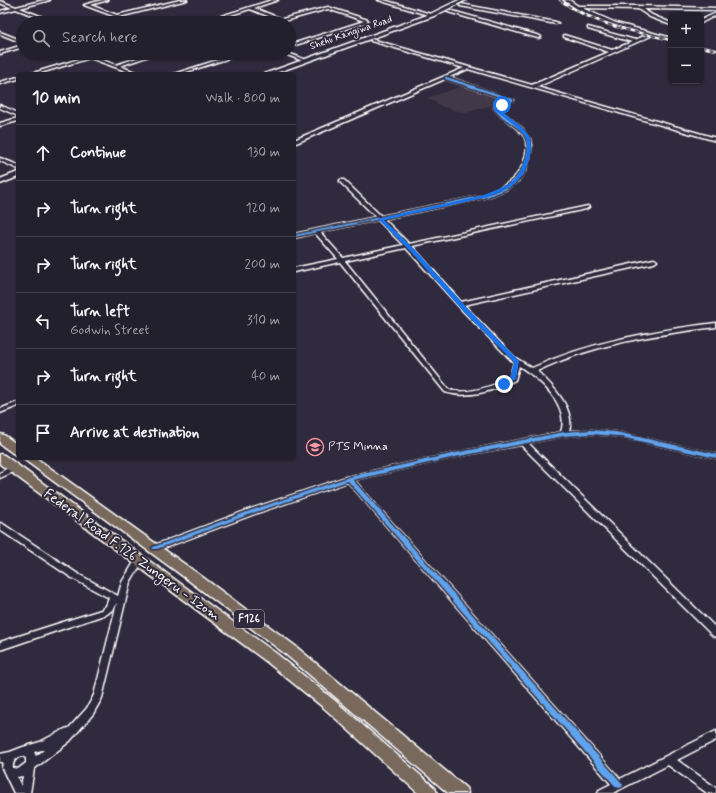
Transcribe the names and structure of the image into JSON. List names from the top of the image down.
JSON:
{
  "streets": {
    "main road": ["Shehu Kangiwa Road", "Federal Road F.126 Zungeru - Izom", "F126"]
  },
  "places": {
    "school or university": ["PTS Minna"]
  },
  "page": {
    "map_buttons": ["+", "−"],
    "search": "Search here",
    "heading": ["10 min", "Walk · 800 m"],
    "list": [
      ["Continue", "130 m"],
      ["Turn right", "120 m"],
      ["Turn right", "200 m"],
      ["Turn left", "Godwin Street", "310 m"],
      ["Turn right", "40 m"],
      "Arrive at destination"
    ]
  }
}
